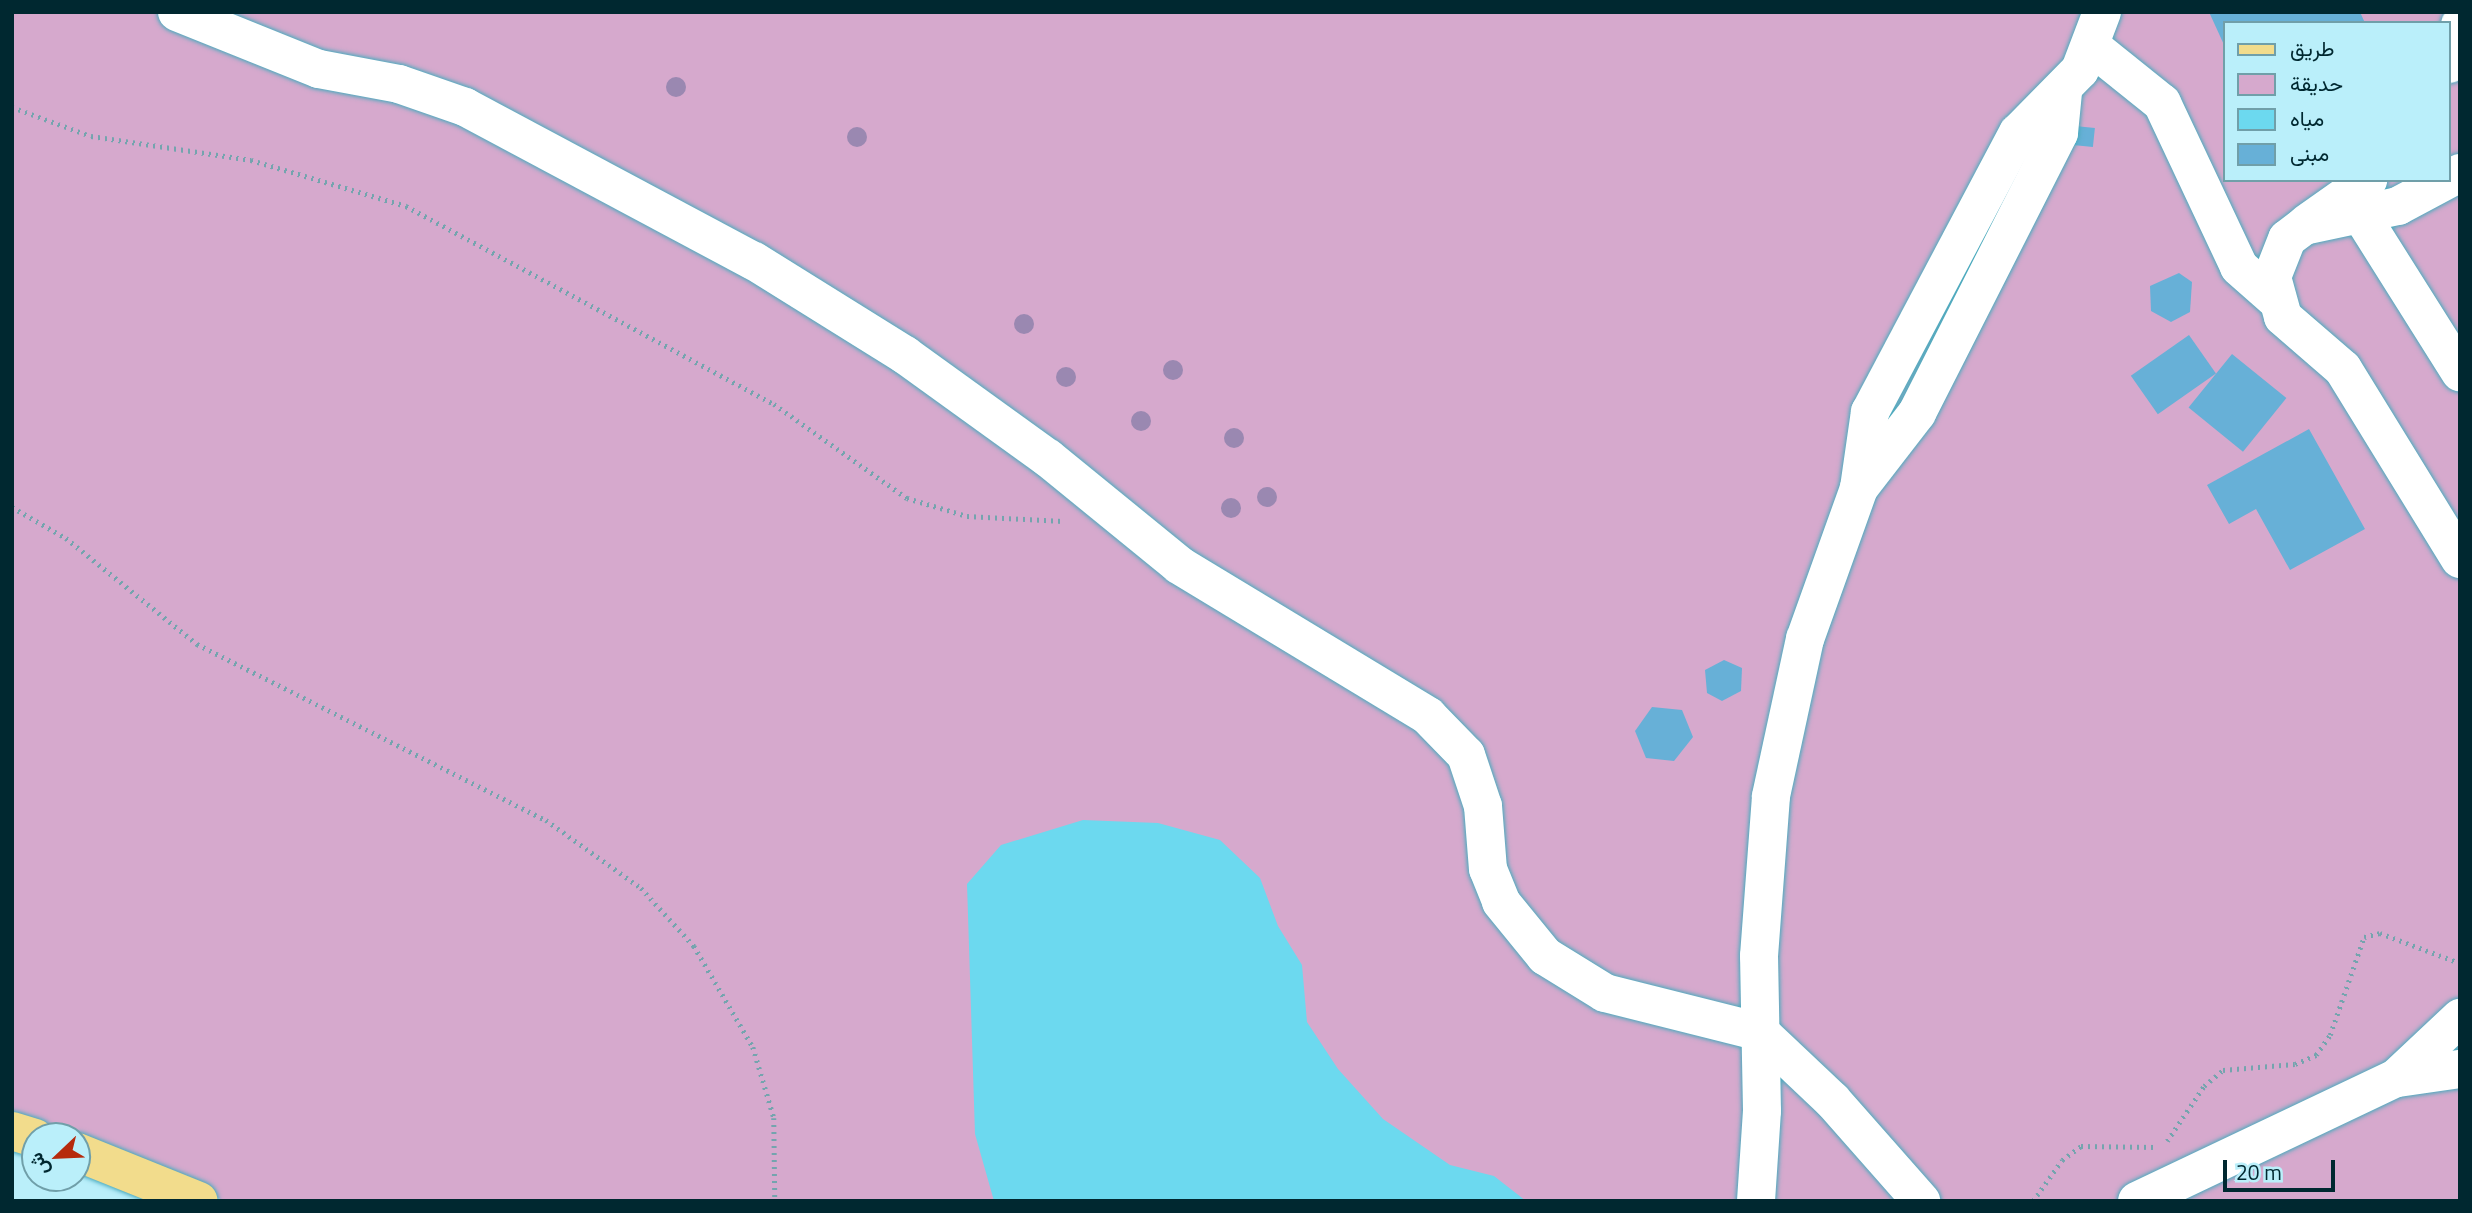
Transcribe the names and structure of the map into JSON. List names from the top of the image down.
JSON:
{
  "legend": [
    "طريق",
    "حديقة",
    "مياه",
    "مبنى"
  ],
  "scale_bar": "20 m",
  "north": "bottom left"
}
